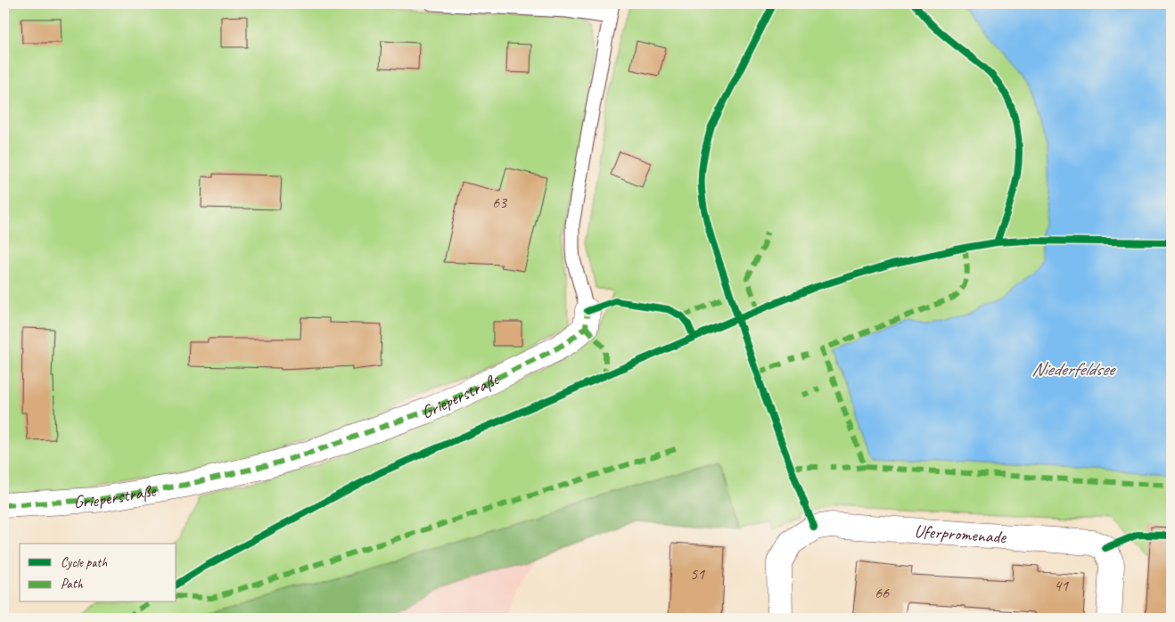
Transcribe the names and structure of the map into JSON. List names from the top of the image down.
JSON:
{
  "streets": {
    "street": ["Grieperstraße", "Uferpromenade"]
  },
  "water": ["Niederfeldsee"],
  "house_numbers": [
    "63",
    "51",
    "41",
    "66"
  ],
  "legend": ["Cycle path", "Path"]
}
